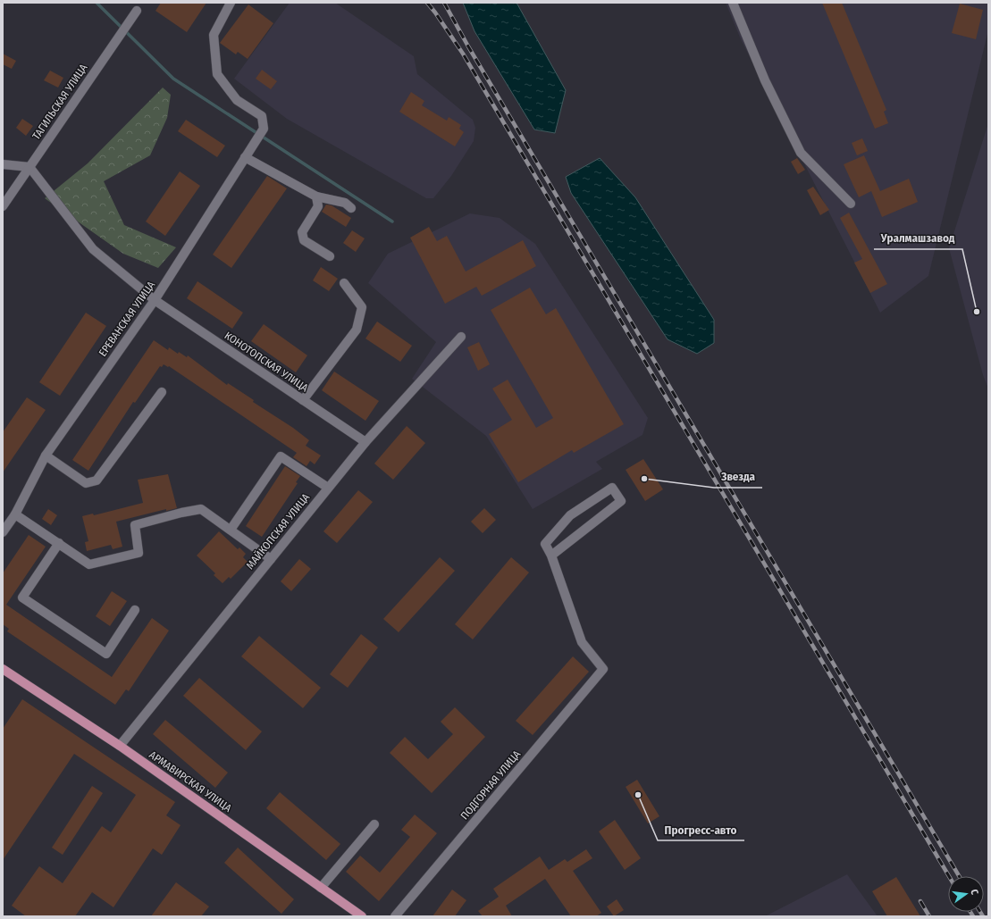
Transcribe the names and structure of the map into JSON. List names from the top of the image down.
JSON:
{
  "streets": {
    "main road": ["АРМАВИРСКАЯ УЛИЦА"],
    "street": [
      "ТАГИЛЬСКАЯ УЛИЦА",
      "ЕРЕВАНСКАЯ УЛИЦА",
      "КОНОТОПСКАЯ УЛИЦА",
      "МАЙКОПСКАЯ УЛИЦА",
      "ПОДГОРНАЯ УЛИЦА"
    ]
  },
  "crossings": [
    ["ТАГИЛЬСКАЯ УЛИЦА", "КОНОТОПСКАЯ УЛИЦА"],
    ["ЕРЕВАНСКАЯ УЛИЦА", "КОНОТОПСКАЯ УЛИЦА"],
    ["КОНОТОПСКАЯ УЛИЦА", "МАЙКОПСКАЯ УЛИЦА"],
    ["МАЙКОПСКАЯ УЛИЦА", "АРМАВИРСКАЯ УЛИЦА"]
  ],
  "places": ["Уралмашзавод", "Звезда", "Прогресс-авто"],
  "north": "right"
}
